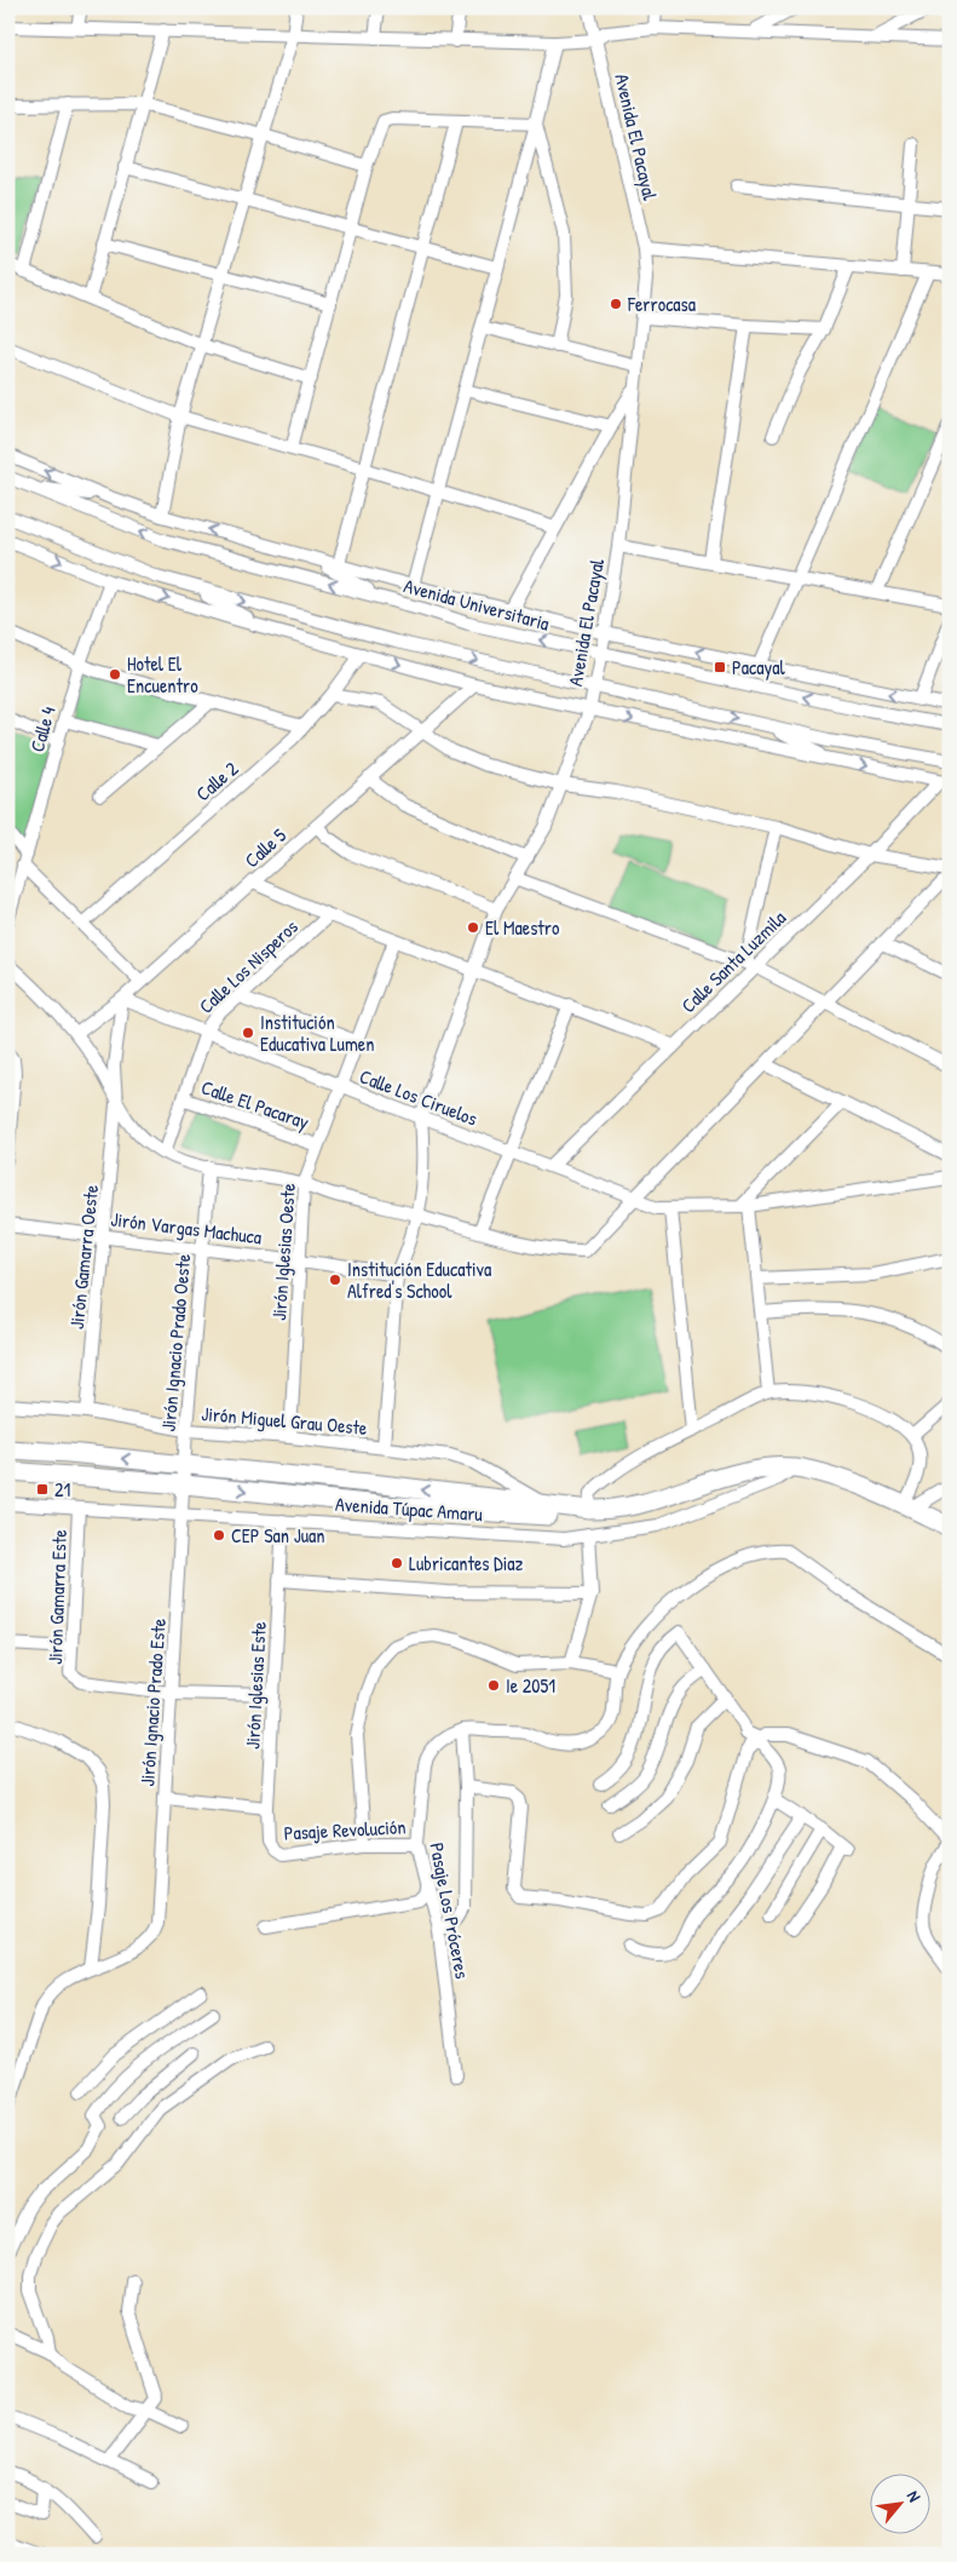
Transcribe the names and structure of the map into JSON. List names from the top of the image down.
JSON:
{
  "streets": {
    "highway": ["Avenida Túpac Amaru"],
    "street": [
      "Avenida El Pacayal",
      "Avenida Universitaria",
      "Calle 4",
      "Calle 2",
      "Calle 5",
      "Calle Santa Luzmila",
      "Calle Los Nisperos",
      "Calle Los Ciruelos",
      "Calle El Pacaray",
      "Jirón Vargas Machuca",
      "Jirón Iglesias Oeste",
      "Jirón Gamarra Oeste",
      "Jirón Ignacio Prado Oeste",
      "Jirón Miguel Grau Oeste",
      "Jirón Gamarra Este",
      "Jirón Iglesias Este",
      "Jirón Ignacio Prado Este",
      "Pasaje Revolución",
      "Pasaje Los Próceres"
    ]
  },
  "crossings": [
    ["Avenida El Pacayal", "Avenida Universitaria"],
    ["Avenida El Pacayal", "Calle Los Ciruelos"],
    ["Avenida El Pacayal", "Jirón Vargas Machuca"],
    ["Avenida El Pacayal", "Jirón Miguel Grau Oeste"],
    ["Calle 5", "Calle Los Ciruelos"],
    ["Calle 5", "Jirón Gamarra Oeste"],
    ["Calle Santa Luzmila", "Calle Los Ciruelos"],
    ["Calle Los Nisperos", "Calle Los Ciruelos"],
    ["Calle Los Nisperos", "Calle El Pacaray"],
    ["Calle Los Ciruelos", "Jirón Iglesias Oeste"],
    ["Calle Los Ciruelos", "Jirón Gamarra Oeste"],
    ["Calle El Pacaray", "Jirón Iglesias Oeste"],
    ["Jirón Vargas Machuca", "Jirón Iglesias Oeste"],
    ["Jirón Vargas Machuca", "Jirón Gamarra Oeste"],
    ["Jirón Vargas Machuca", "Jirón Ignacio Prado Oeste"],
    ["Jirón Iglesias Oeste", "Jirón Miguel Grau Oeste"],
    ["Jirón Gamarra Oeste", "Jirón Miguel Grau Oeste"],
    ["Jirón Ignacio Prado Oeste", "Jirón Miguel Grau Oeste"],
    ["Jirón Ignacio Prado Oeste", "Avenida Túpac Amaru"],
    ["Jirón Ignacio Prado Oeste", "Jirón Ignacio Prado Este"],
    ["Jirón Miguel Grau Oeste", "Avenida Túpac Amaru"],
    ["Avenida Túpac Amaru", "Jirón Gamarra Este"],
    ["Avenida Túpac Amaru", "Jirón Iglesias Este"],
    ["Avenida Túpac Amaru", "Jirón Ignacio Prado Este"],
    ["Jirón Gamarra Este", "Jirón Ignacio Prado Este"],
    ["Jirón Iglesias Este", "Pasaje Revolución"],
    ["Pasaje Revolución", "Pasaje Los Próceres"]
  ],
  "places": {
    "other": [
      "Ferrocasa",
      "Hotel El Encuentro",
      "El Maestro",
      "Institución Educativa Lumen",
      "Institución Educativa Alfred's School",
      "CEP San Juan",
      "Lubricantes Diaz",
      "Ie 2051"
    ],
    "transit": ["Pacayal", "21"]
  },
  "north": "top right"
}
